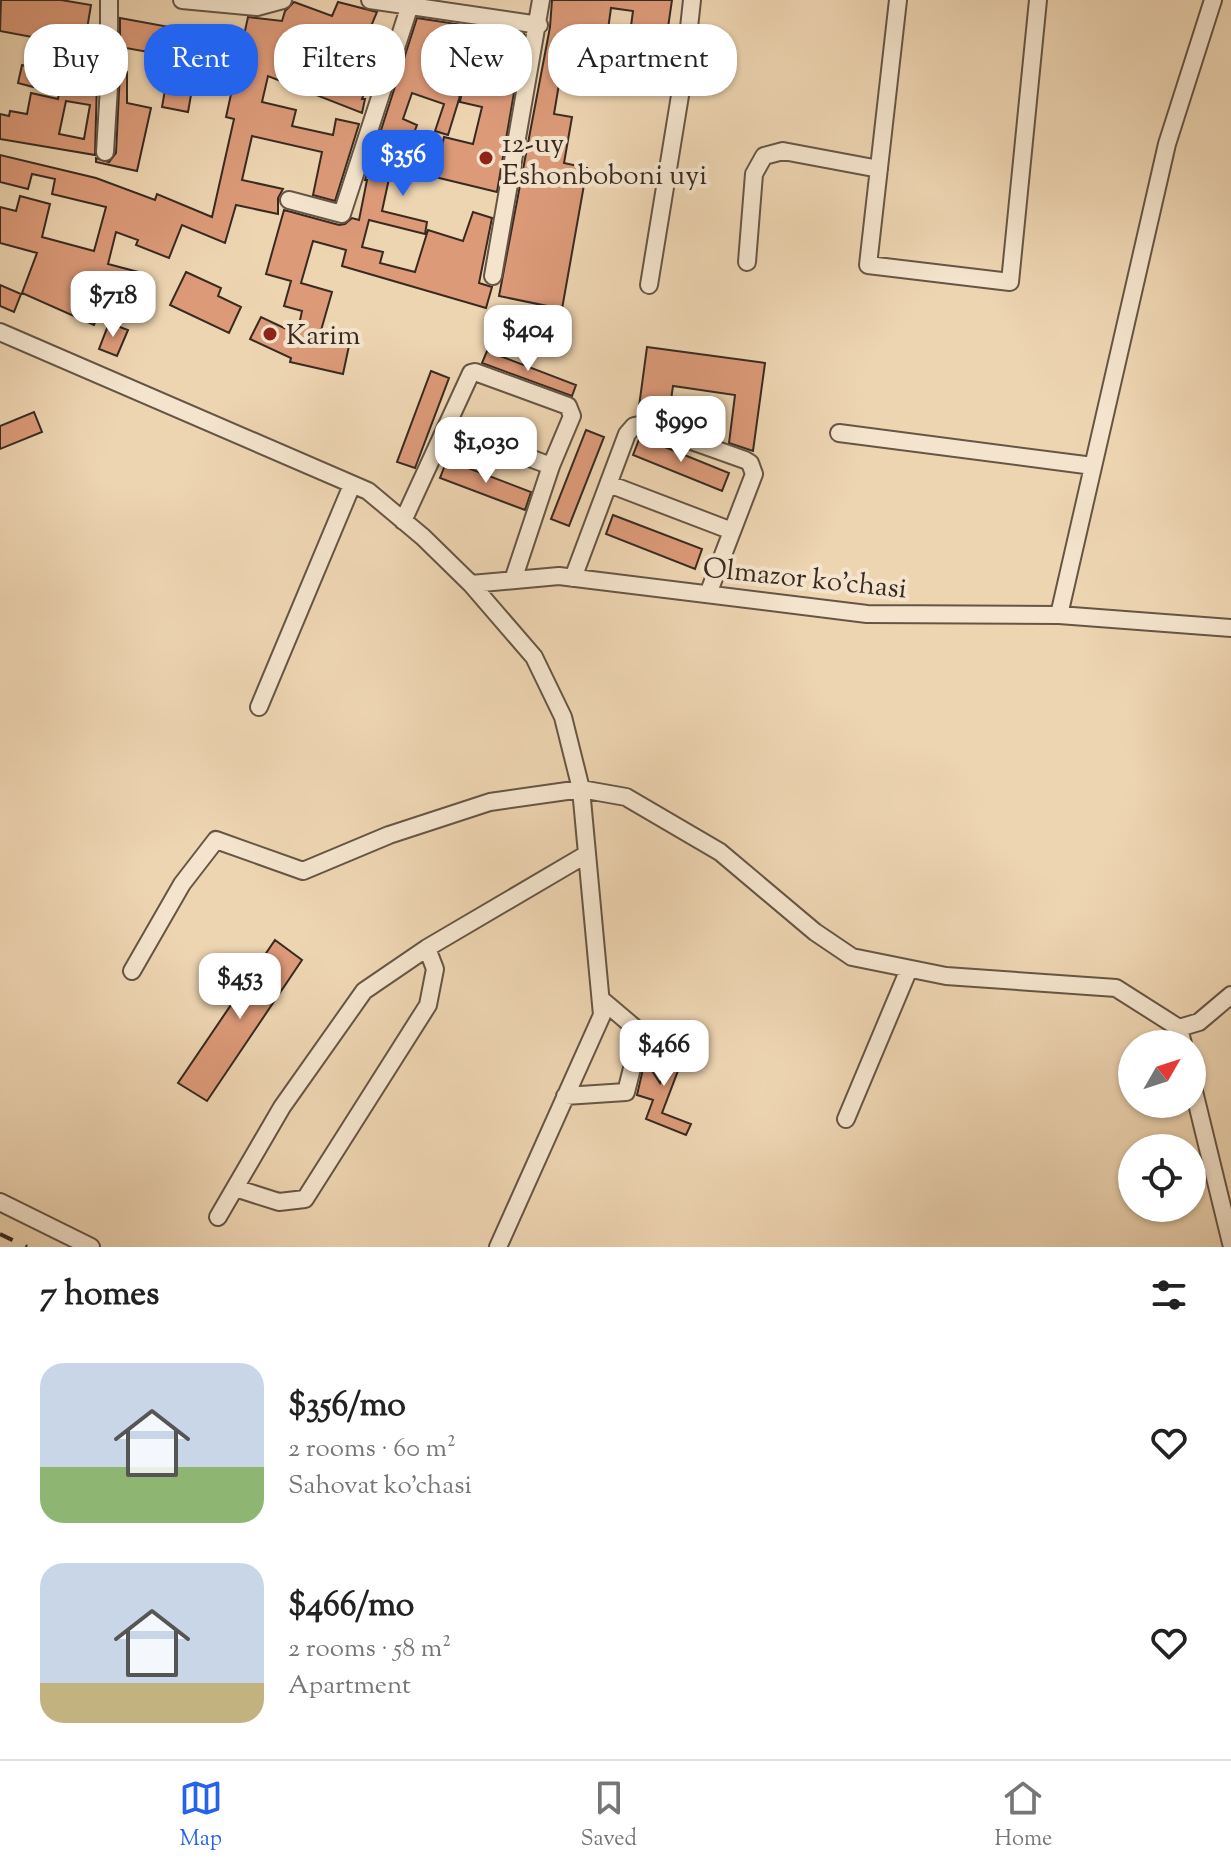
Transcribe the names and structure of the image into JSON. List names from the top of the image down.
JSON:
{
  "streets": {
    "street": ["Olmazor ko'chasi"]
  },
  "places": ["12-uy Eshonboboni uyi", "Karim"],
  "north": "top right",
  "page": {
    "chip": [
      "Buy",
      "Rent",
      "Filters",
      "New",
      "Apartment"
    ],
    "price": [
      "$356",
      "$718",
      "$404",
      "$990",
      "$1,030",
      "$453",
      "$466"
    ],
    "heading": "7 homes",
    "list": [
      {
        "name": "$356/mo",
        "note": "2 rooms · 60 m² · Sahovat ko'chasi"
      },
      {
        "name": "$466/mo",
        "note": "2 rooms · 58 m² · Apartment"
      }
    ],
    "tabs": ["Map", "Saved", "Home"]
  }
}
